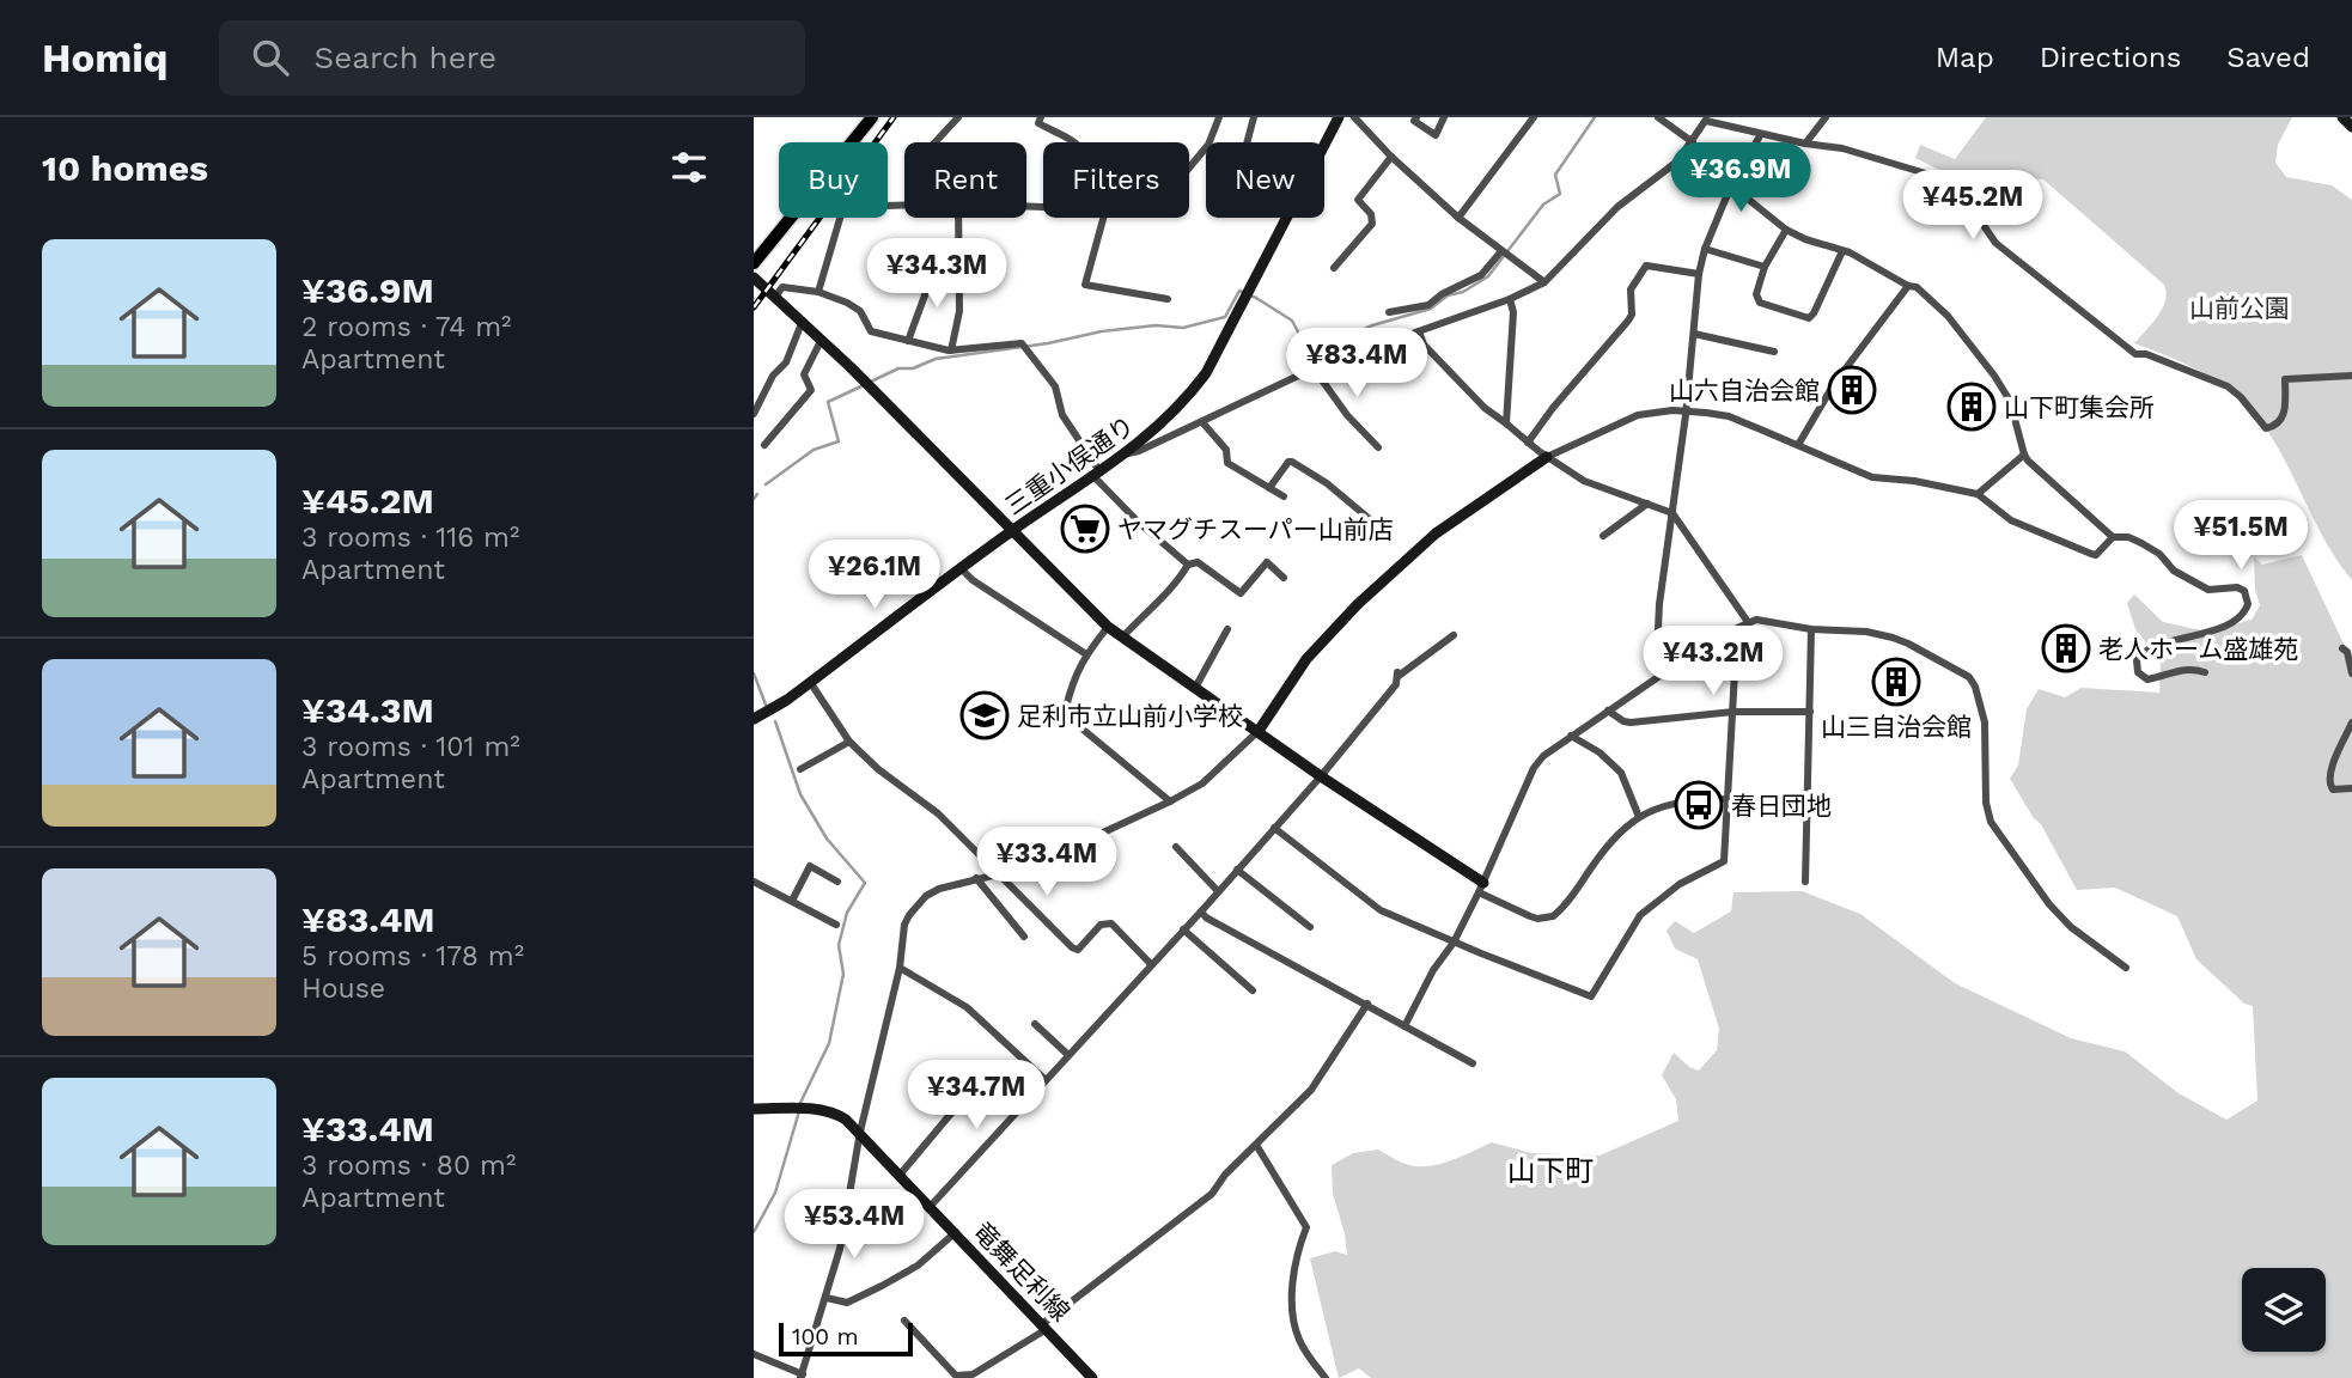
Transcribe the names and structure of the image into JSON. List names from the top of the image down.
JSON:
{
  "streets": {
    "street": ["三重小俣通り", "竜舞足利線"]
  },
  "districts": ["山下町"],
  "parks": ["山前公園"],
  "places": {
    "building": [
      "山六自治会館",
      "山下町集会所",
      "老人ホーム盛雄苑",
      "山三自治会館"
    ],
    "supermarket": ["ヤマグチスーパー山前店"],
    "school or university": ["足利市立山前小学校"],
    "bus stop": ["春日団地"]
  },
  "scale_bar": "100 m",
  "page": {
    "header": "Homiq",
    "search": "Search here",
    "nav": ["Map", "Directions", "Saved"],
    "heading": "10 homes",
    "price": [
      "¥36.9M",
      "¥45.2M",
      "¥34.3M",
      "¥83.4M",
      "¥51.5M",
      "¥26.1M",
      "¥43.2M",
      "¥33.4M",
      "¥34.7M",
      "¥53.4M"
    ],
    "chip": [
      "Buy",
      "Rent",
      "Filters",
      "New"
    ],
    "list": [
      {
        "name": "¥36.9M",
        "note": "2 rooms · 74 m² · Apartment"
      },
      {
        "name": "¥45.2M",
        "note": "3 rooms · 116 m² · Apartment"
      },
      {
        "name": "¥34.3M",
        "note": "3 rooms · 101 m² · Apartment"
      },
      {
        "name": "¥83.4M",
        "note": "5 rooms · 178 m² · House"
      },
      {
        "name": "¥33.4M",
        "note": "3 rooms · 80 m² · Apartment"
      }
    ],
    "scale": "100 m"
  }
}
